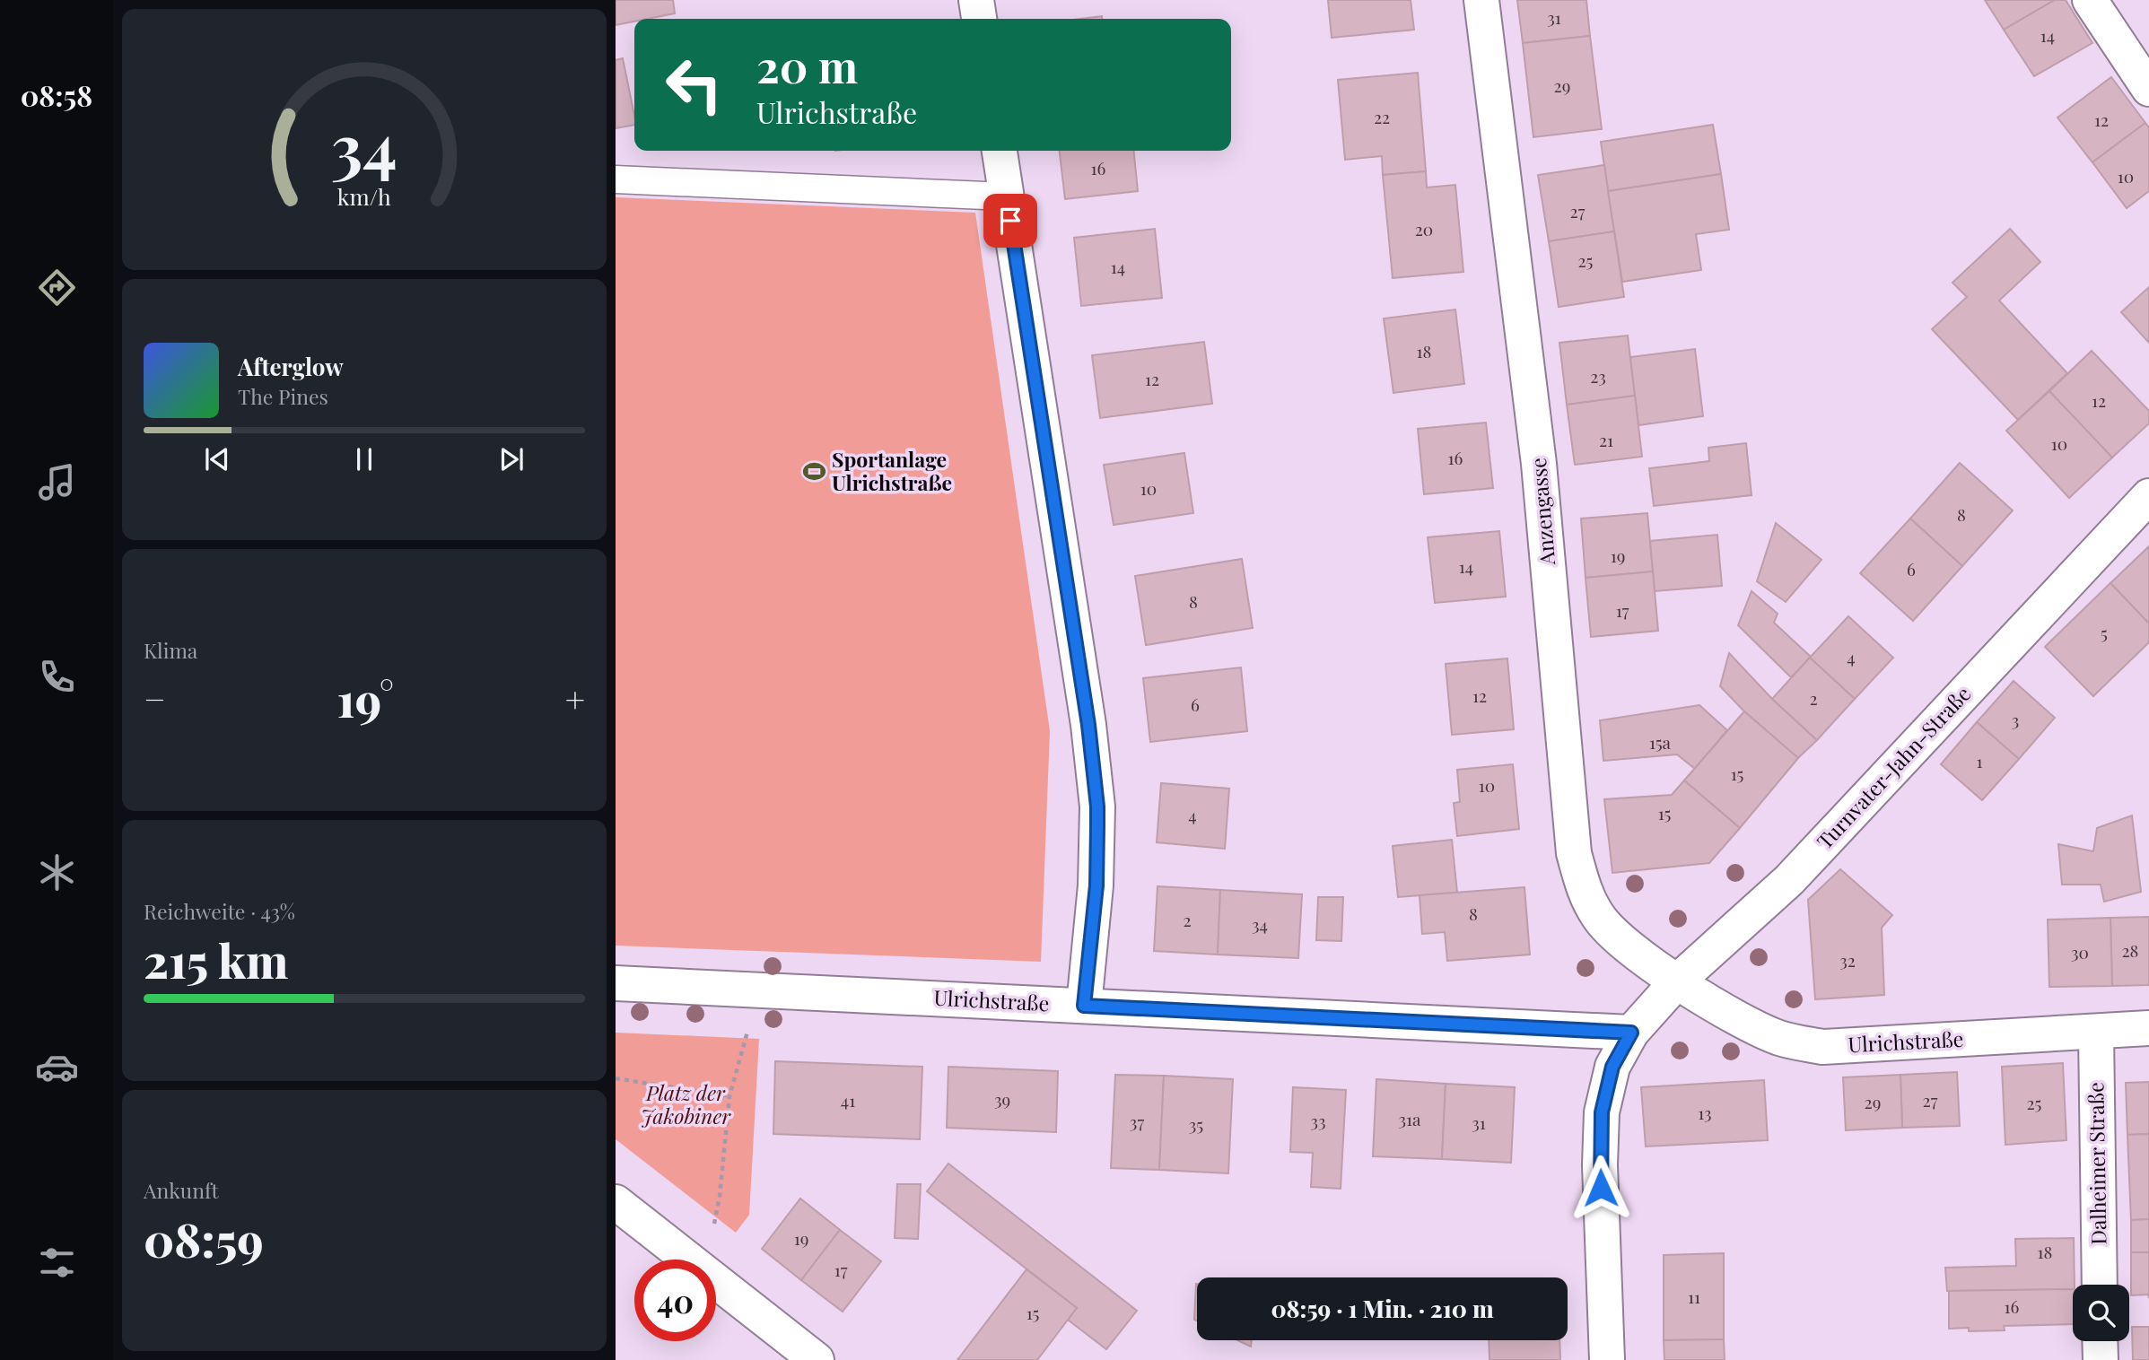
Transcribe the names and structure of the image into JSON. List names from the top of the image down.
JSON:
{
  "streets": {
    "street": [
      "Anzengasse",
      "Turnvater-Jahn-Straße",
      "Ulrichstraße",
      "Dalheimer Straße"
    ]
  },
  "crossings": [
    ["Anzengasse", "Turnvater-Jahn-Straße"],
    ["Anzengasse", "Ulrichstraße"],
    ["Turnvater-Jahn-Straße", "Ulrichstraße"],
    ["Ulrichstraße", "Dalheimer Straße"]
  ],
  "parks": ["Platz der Jakobiner"],
  "places": {
    "sports": ["Sportanlage Ulrichstraße"]
  },
  "house_numbers": [
    "31",
    "14",
    "29",
    "22",
    "12",
    "16",
    "10",
    "27",
    "20",
    "25",
    "14",
    "18",
    "23",
    "12",
    "12",
    "21",
    "10",
    "16",
    "10",
    "8",
    "19",
    "14",
    "6",
    "8",
    "17",
    "5",
    "4",
    "12",
    "2",
    "6",
    "3",
    "15a",
    "1",
    "15",
    "10",
    "15",
    "4",
    "8",
    "2",
    "34",
    "28",
    "30",
    "32",
    "39",
    "41",
    "27",
    "29",
    "25",
    "13",
    "31a",
    "33",
    "37",
    "31",
    "35",
    "19",
    "18",
    "17",
    "11",
    "16",
    "15"
  ],
  "page": {
    "tabs": "08:58",
    "turn": ["20 m", "Ulrichstraße"],
    "song": ["Afterglow", "The Pines"],
    "tile": [
      "Klima",
      ["Reichweite · 43%", "215 km"],
      ["Ankunft", "08:59"]
    ],
    "heat": ["−", "19°", "+"],
    "limit": "40",
    "trip": "08:59 · 1 Min. · 210 m",
    "gauge": ["34", "km/h"]
  }
}
